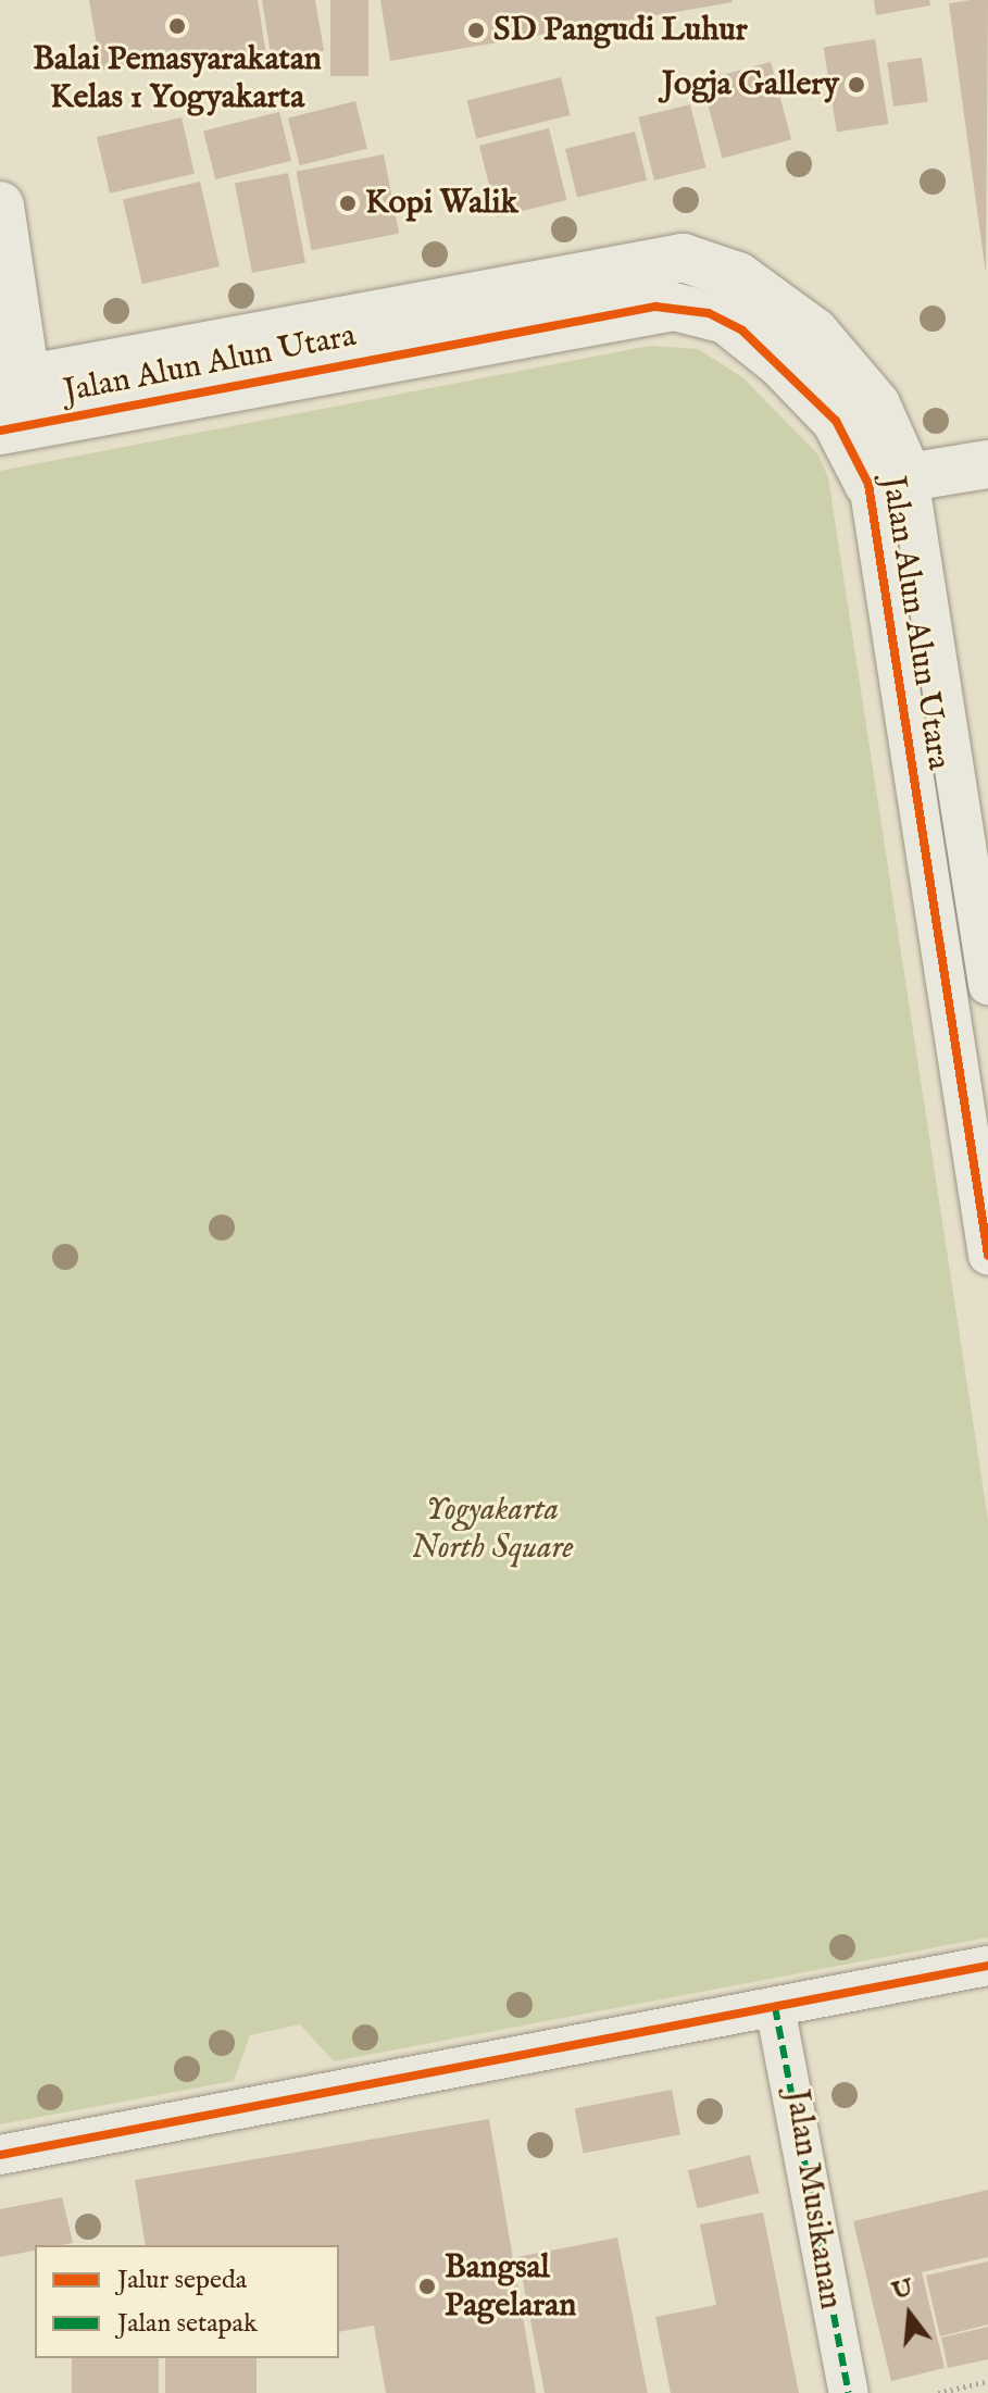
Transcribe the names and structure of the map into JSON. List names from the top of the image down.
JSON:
{
  "streets": {
    "street": ["Jalan Alun Alun Utara", "Jalan Musikanan"]
  },
  "parks": ["Yogyakarta North Square"],
  "places": [
    "Balai Pemasyarakatan Kelas 1 Yogyakarta",
    "SD Pangudi Luhur",
    "Jogja Gallery",
    "Kopi Walik",
    "Bangsal Pagelaran"
  ],
  "legend": ["Jalur sepeda", "Jalan setapak"],
  "north": "top"
}
